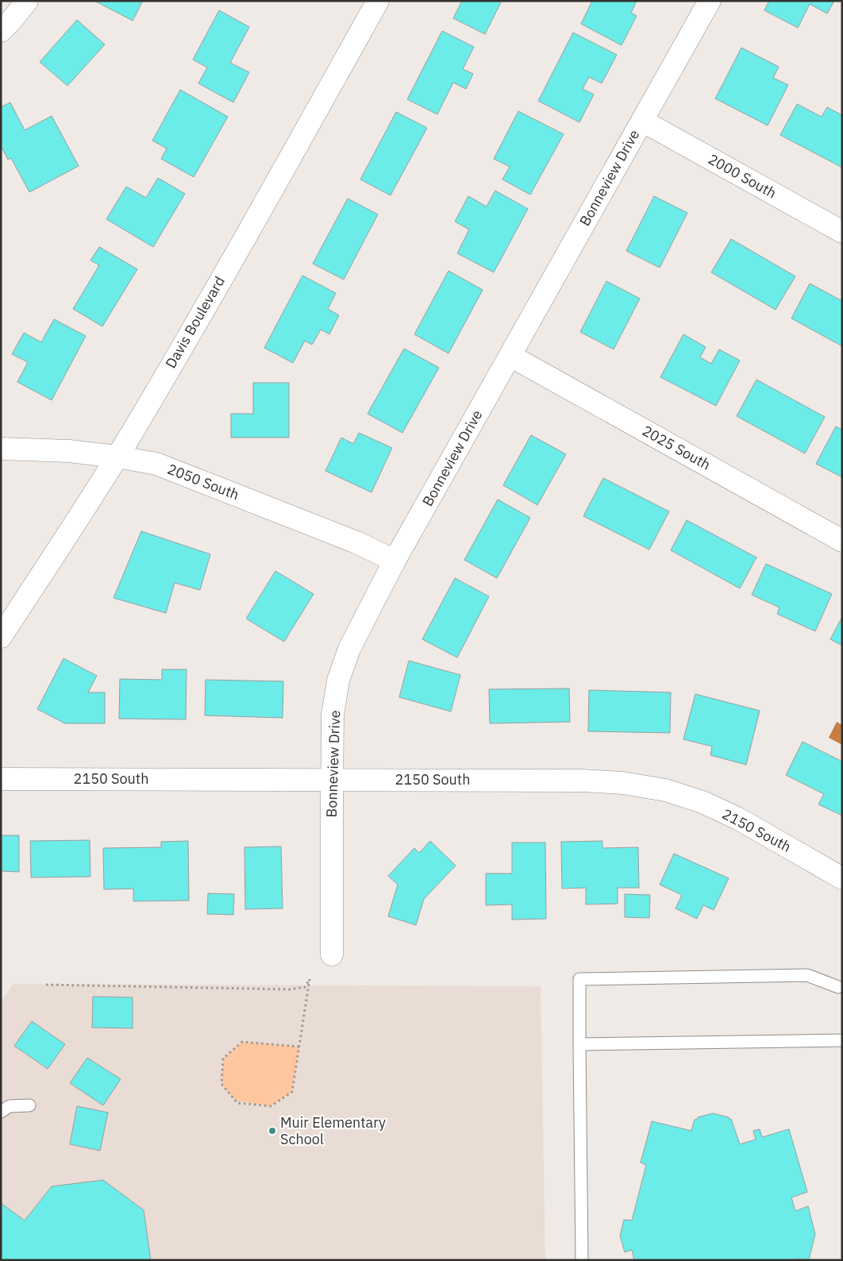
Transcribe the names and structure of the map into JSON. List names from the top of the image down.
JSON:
{
  "streets": {
    "street": [
      "2000 South",
      "Bonneview Drive",
      "Davis Boulevard",
      "2025 South",
      "2050 South",
      "2150 South"
    ]
  },
  "crossings": [
    ["2000 South", "Bonneview Drive"],
    ["Bonneview Drive", "2025 South"],
    ["Bonneview Drive", "2050 South"],
    ["Bonneview Drive", "2150 South"],
    ["Davis Boulevard", "2050 South"]
  ],
  "places": ["Muir Elementary School"]
}
